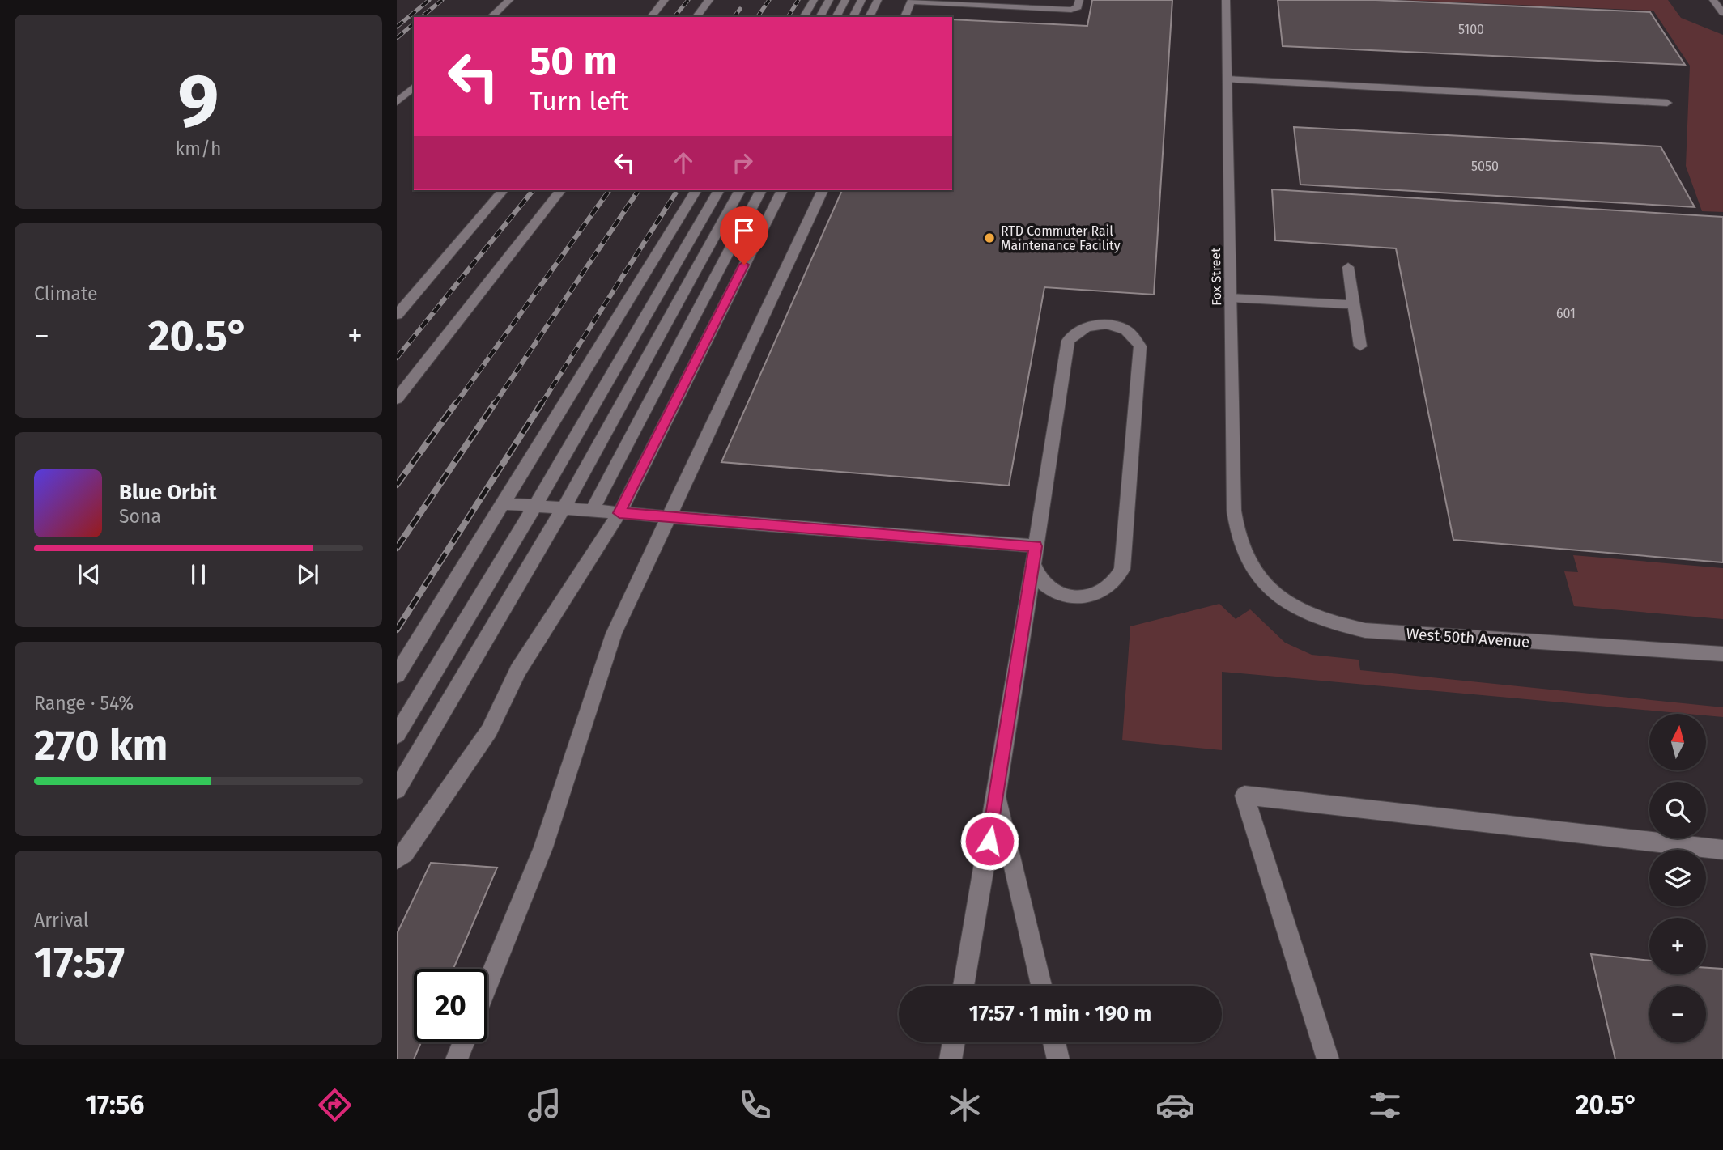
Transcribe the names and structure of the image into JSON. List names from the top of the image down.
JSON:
{
  "streets": {
    "street": ["Fox Street", "West 50th Avenue"]
  },
  "crossings": [
    ["Fox Street", "West 50th Avenue"]
  ],
  "places": ["RTD Commuter Rail Maintenance Facility"],
  "house_numbers": ["5100", "5050", "601"],
  "north": "top",
  "page": {
    "tile": [
      ["9", "km/h"],
      "Climate",
      ["Range · 54%", "270 km"],
      ["Arrival", "17:57"]
    ],
    "turn": ["50 m", "Turn left"],
    "heat": ["−", "20.5°", "+"],
    "song": ["Blue Orbit", "Sona"],
    "map_buttons": ["+", "−"],
    "limit": "20",
    "trip": "17:57 · 1 min · 190 m",
    "tabs": ["17:56", "20.5°"]
  }
}
